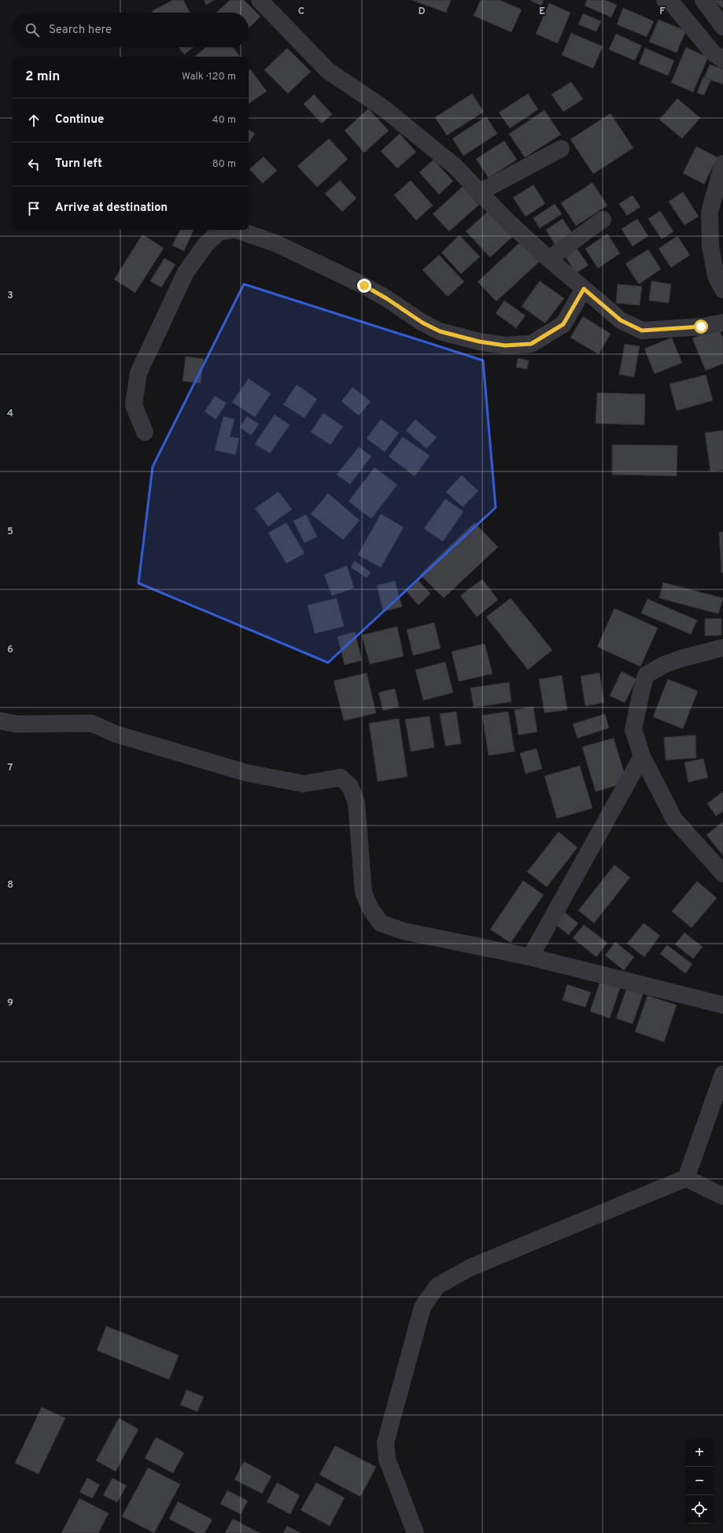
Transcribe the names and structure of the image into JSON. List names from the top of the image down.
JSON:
{
  "page": {
    "search": "Search here",
    "heading": ["2 min", "Walk · 120 m"],
    "list": [
      ["Continue", "40 m"],
      ["Turn left", "80 m"],
      "Arrive at destination"
    ],
    "map_buttons": ["+", "−"]
  },
  "grid": {
    "columns": [
      "C",
      "D",
      "E",
      "F"
    ],
    "rows": [
      "3",
      "4",
      "5",
      "6",
      "7",
      "8",
      "9"
    ]
  }
}
